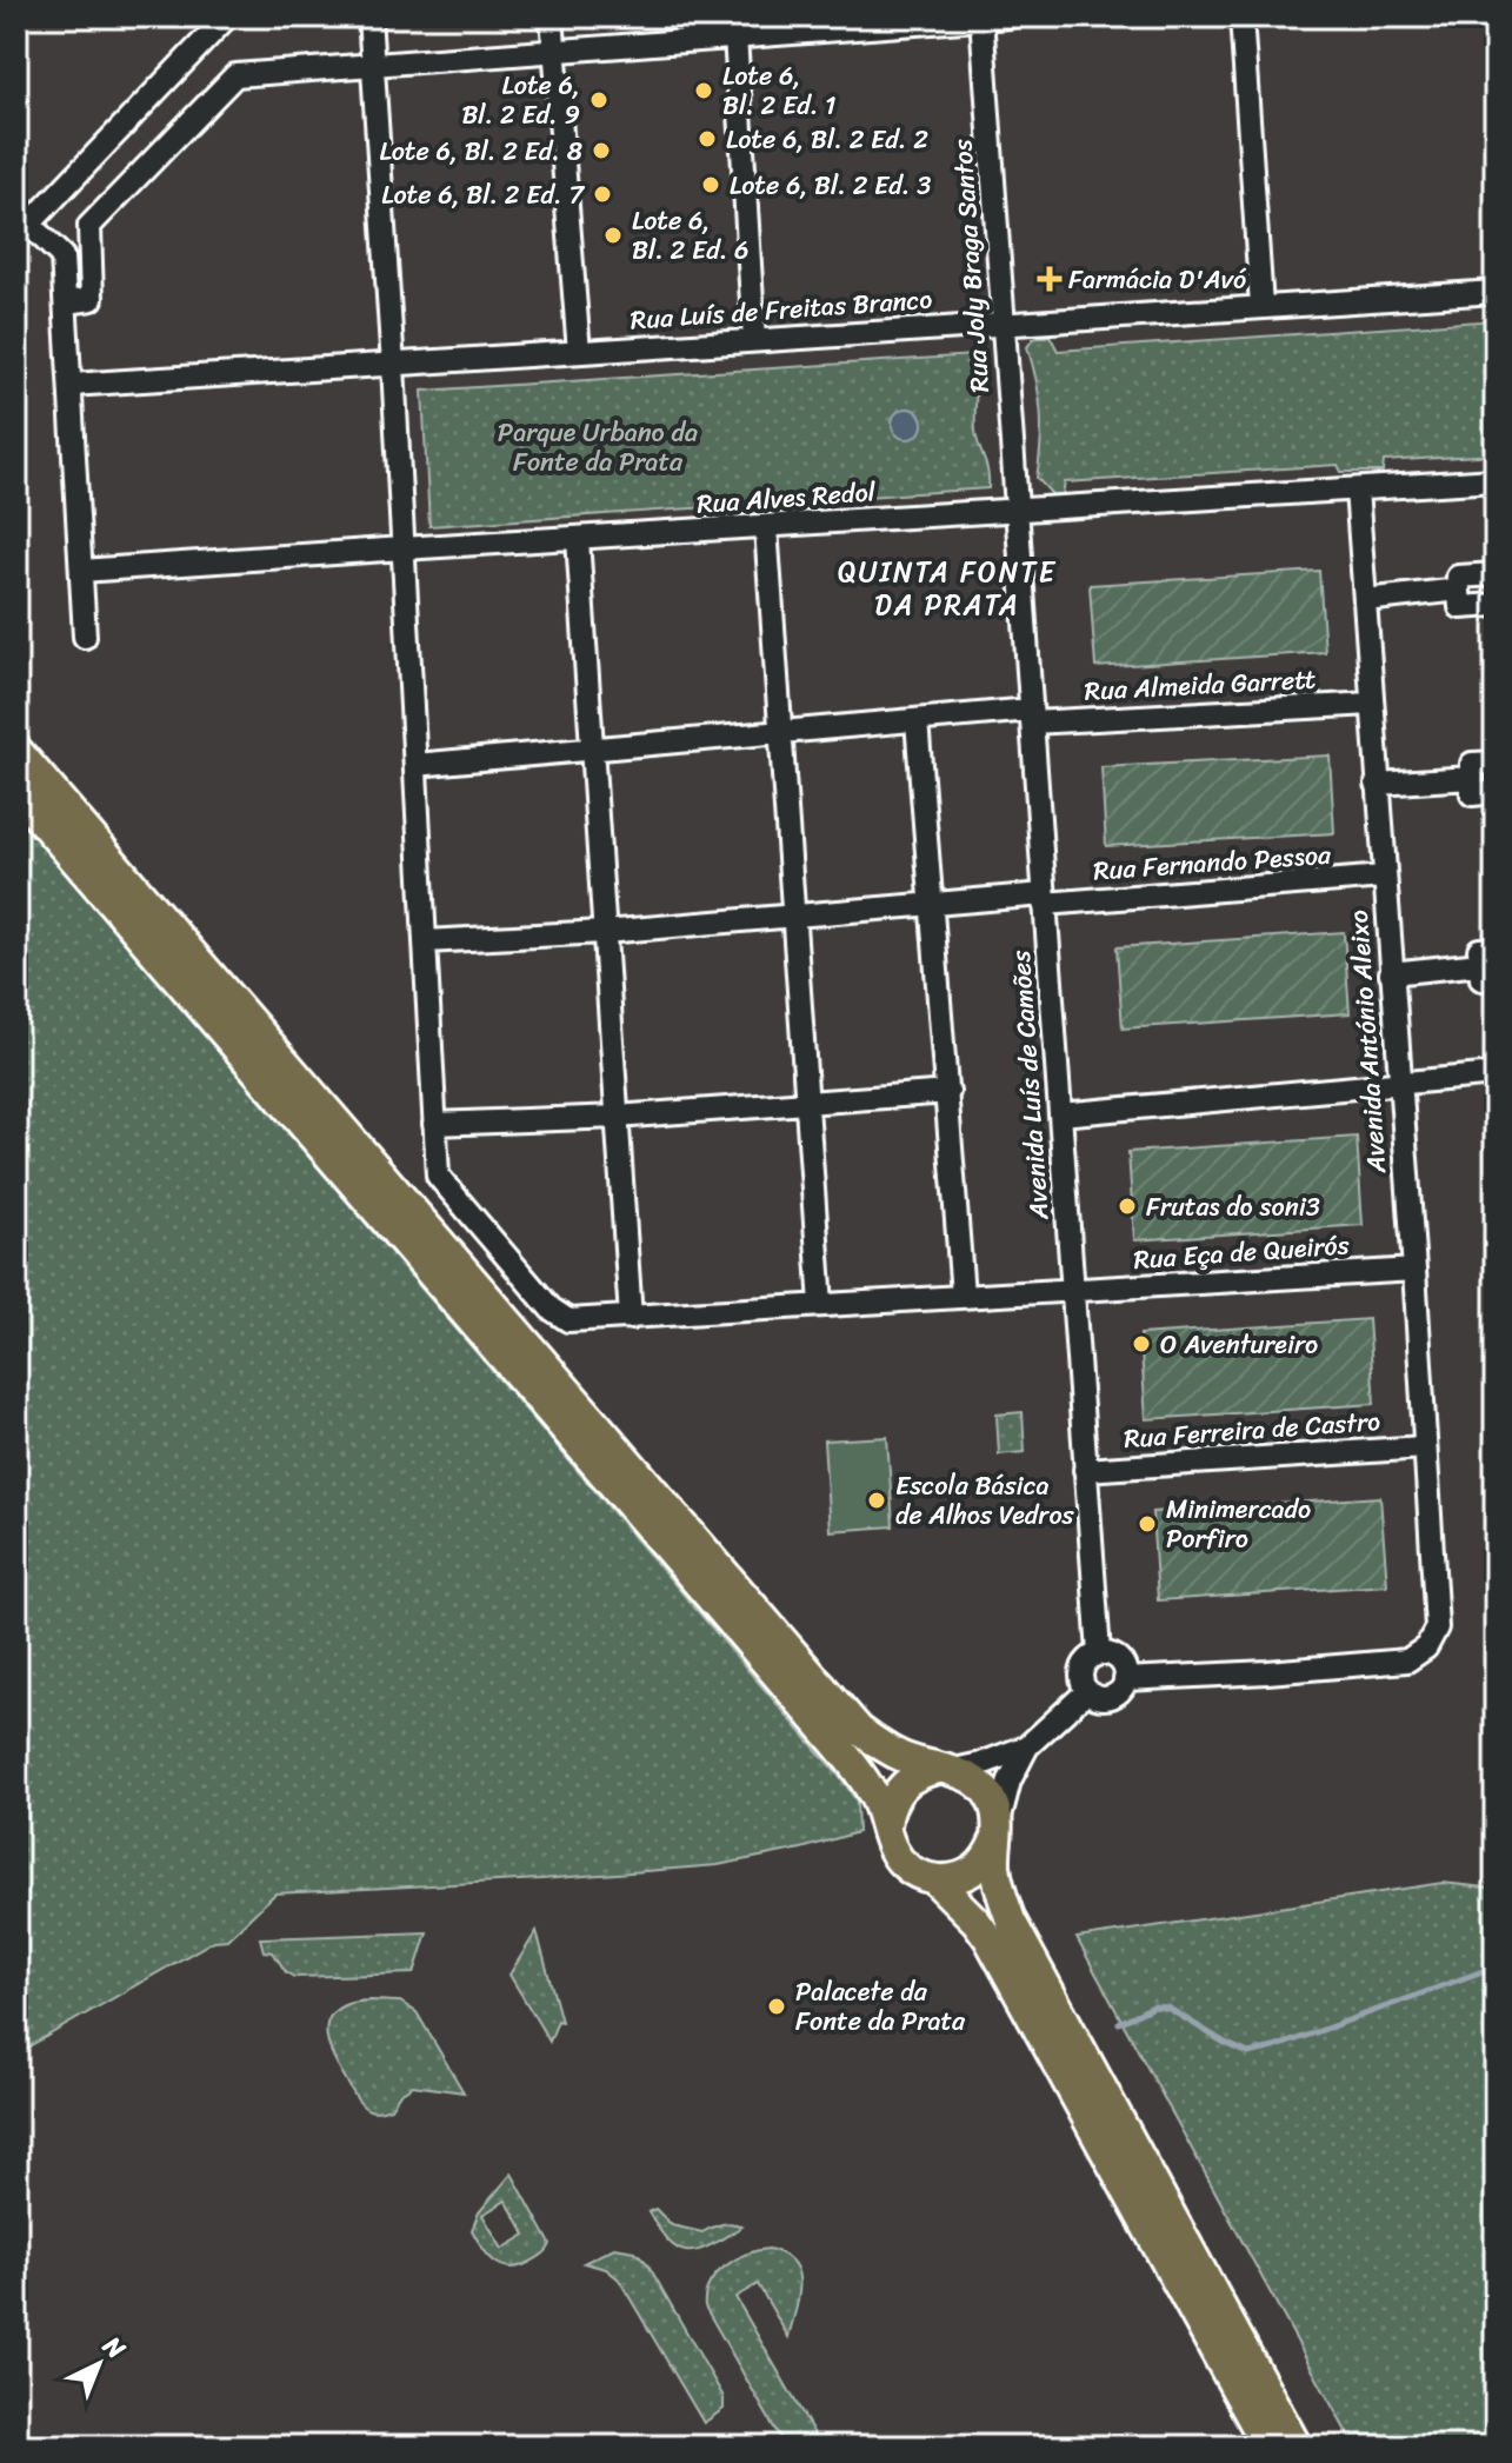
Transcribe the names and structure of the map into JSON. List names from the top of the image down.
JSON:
{
  "streets": {
    "street": [
      "Rua Joly Braga Santos",
      "Rua Luís de Freitas Branco",
      "Rua Alves Redol",
      "Rua Almeida Garrett",
      "Rua Fernando Pessoa",
      "Avenida António Aleixo",
      "Avenida Luís de Camões",
      "Rua Eça de Queirós",
      "Rua Ferreira de Castro"
    ]
  },
  "crossings": [
    ["Rua Joly Braga Santos", "Rua Luís de Freitas Branco"],
    ["Rua Joly Braga Santos", "Rua Alves Redol"],
    ["Rua Joly Braga Santos", "Avenida Luís de Camões"],
    ["Rua Luís de Freitas Branco", "Rua Eça de Queirós"],
    ["Rua Alves Redol", "Avenida António Aleixo"],
    ["Rua Alves Redol", "Avenida Luís de Camões"],
    ["Rua Alves Redol", "Rua Eça de Queirós"],
    ["Rua Almeida Garrett", "Avenida António Aleixo"],
    ["Rua Almeida Garrett", "Avenida Luís de Camões"],
    ["Rua Almeida Garrett", "Rua Eça de Queirós"],
    ["Rua Fernando Pessoa", "Avenida António Aleixo"],
    ["Rua Fernando Pessoa", "Avenida Luís de Camões"],
    ["Rua Fernando Pessoa", "Rua Eça de Queirós"],
    ["Avenida António Aleixo", "Avenida Luís de Camões"],
    ["Avenida António Aleixo", "Rua Eça de Queirós"],
    ["Avenida António Aleixo", "Rua Ferreira de Castro"],
    ["Avenida Luís de Camões", "Rua Eça de Queirós"],
    ["Avenida Luís de Camões", "Rua Ferreira de Castro"]
  ],
  "districts": ["QUINTA FONTE DA PRATA"],
  "parks": ["Parque Urbano da Fonte da Prata"],
  "places": {
    "other": [
      "Lote 6, Bl. 2 Ed. 1",
      "Lote 6, Bl. 2 Ed. 9",
      "Lote 6, Bl. 2 Ed. 2",
      "Lote 6, Bl. 2 Ed. 8",
      "Lote 6, Bl. 2 Ed. 3",
      "Lote 6, Bl. 2 Ed. 7",
      "Lote 6, Bl. 2 Ed. 6",
      "Frutas do soni3",
      "O Aventureiro",
      "Escola Básica de Alhos Vedros",
      "Minimercado Porfiro",
      "Palacete da Fonte da Prata"
    ],
    "health": ["Farmácia D'Avó"]
  },
  "north": "top right"
}
